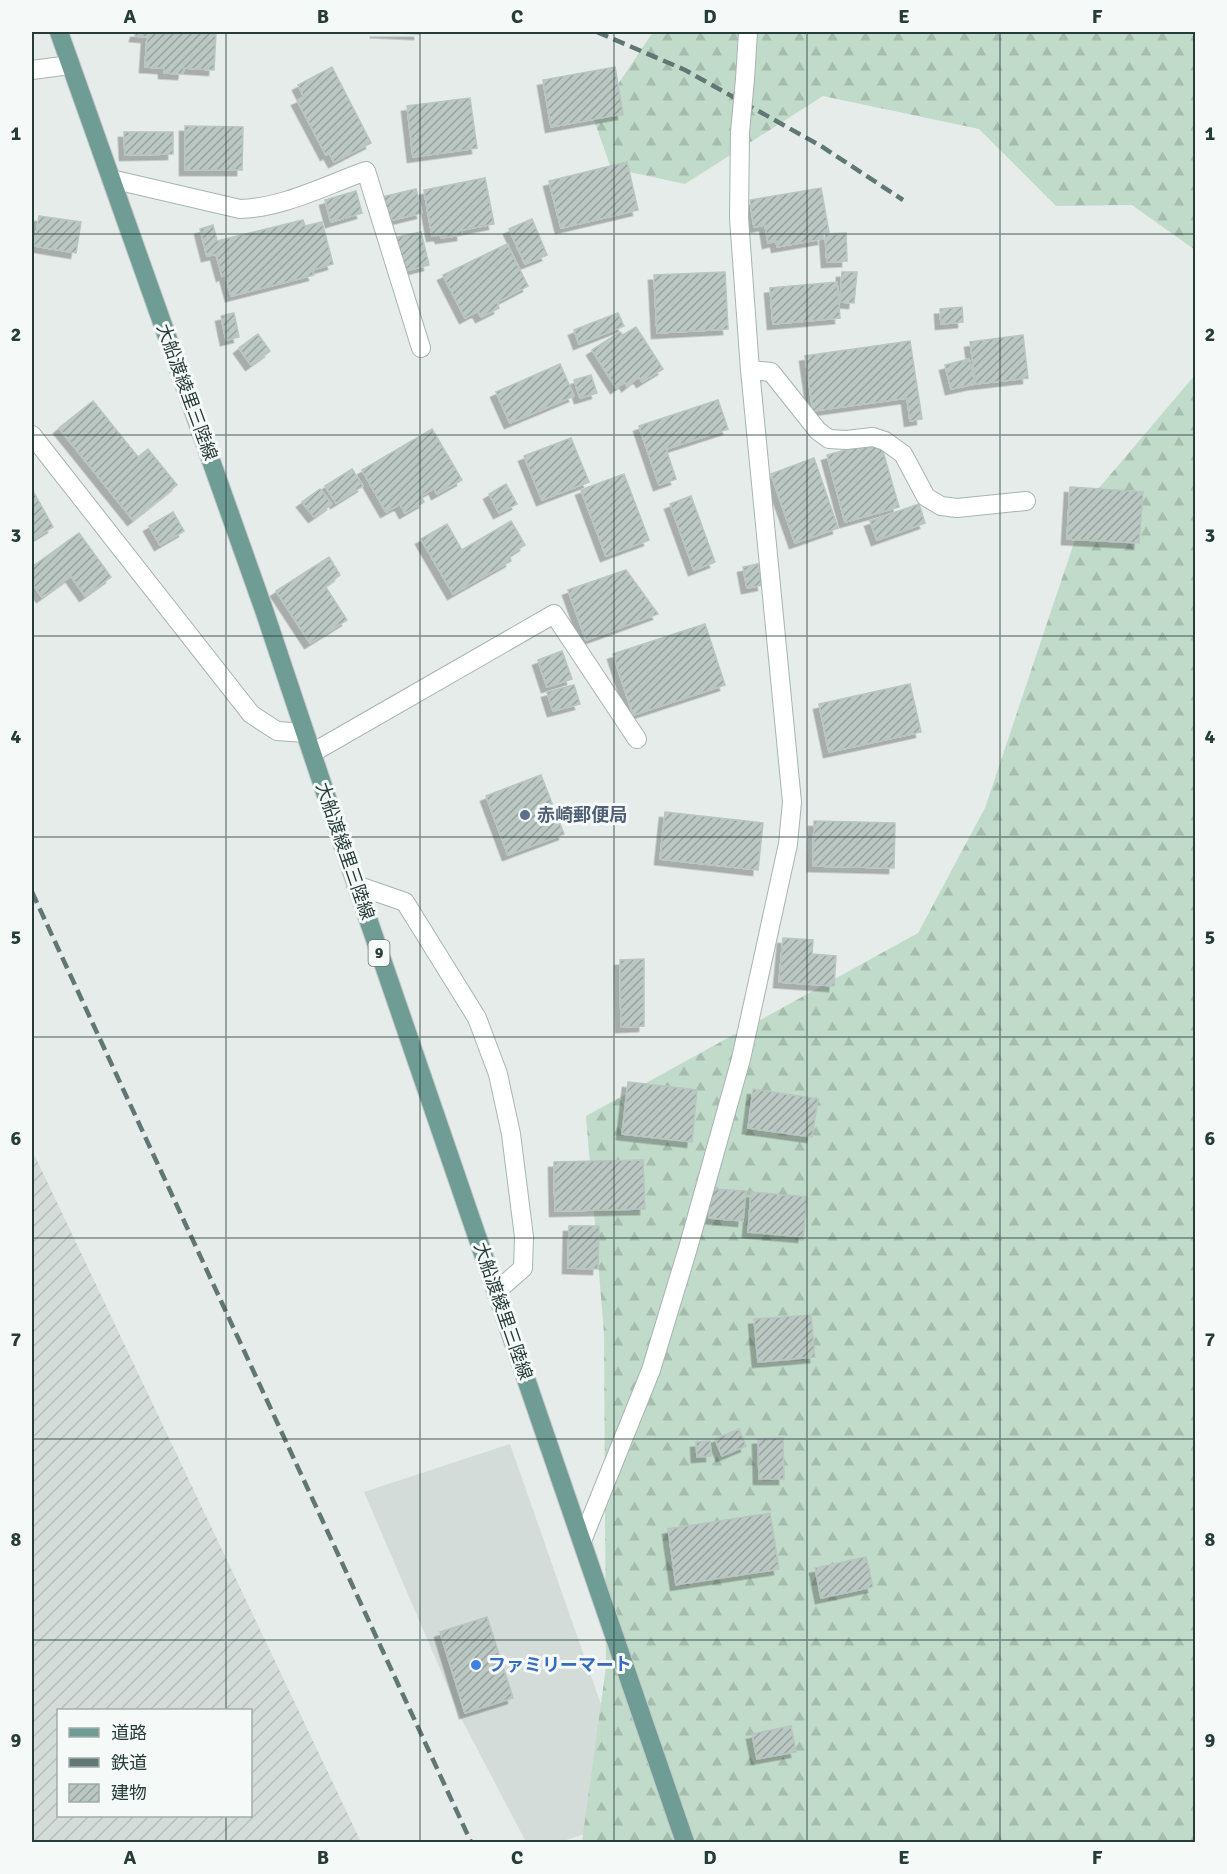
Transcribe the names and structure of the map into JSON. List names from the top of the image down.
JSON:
{
  "streets": {
    "main road": ["大船渡綾里三陸線", "9"]
  },
  "places": ["赤崎郵便局", "ファミリーマート"],
  "legend": ["道路", "鉄道", "建物"],
  "grid": {
    "columns": [
      "A",
      "B",
      "C",
      "D",
      "E",
      "F"
    ],
    "rows": [
      "1",
      "2",
      "3",
      "4",
      "5",
      "6",
      "7",
      "8",
      "9"
    ]
  }
}
